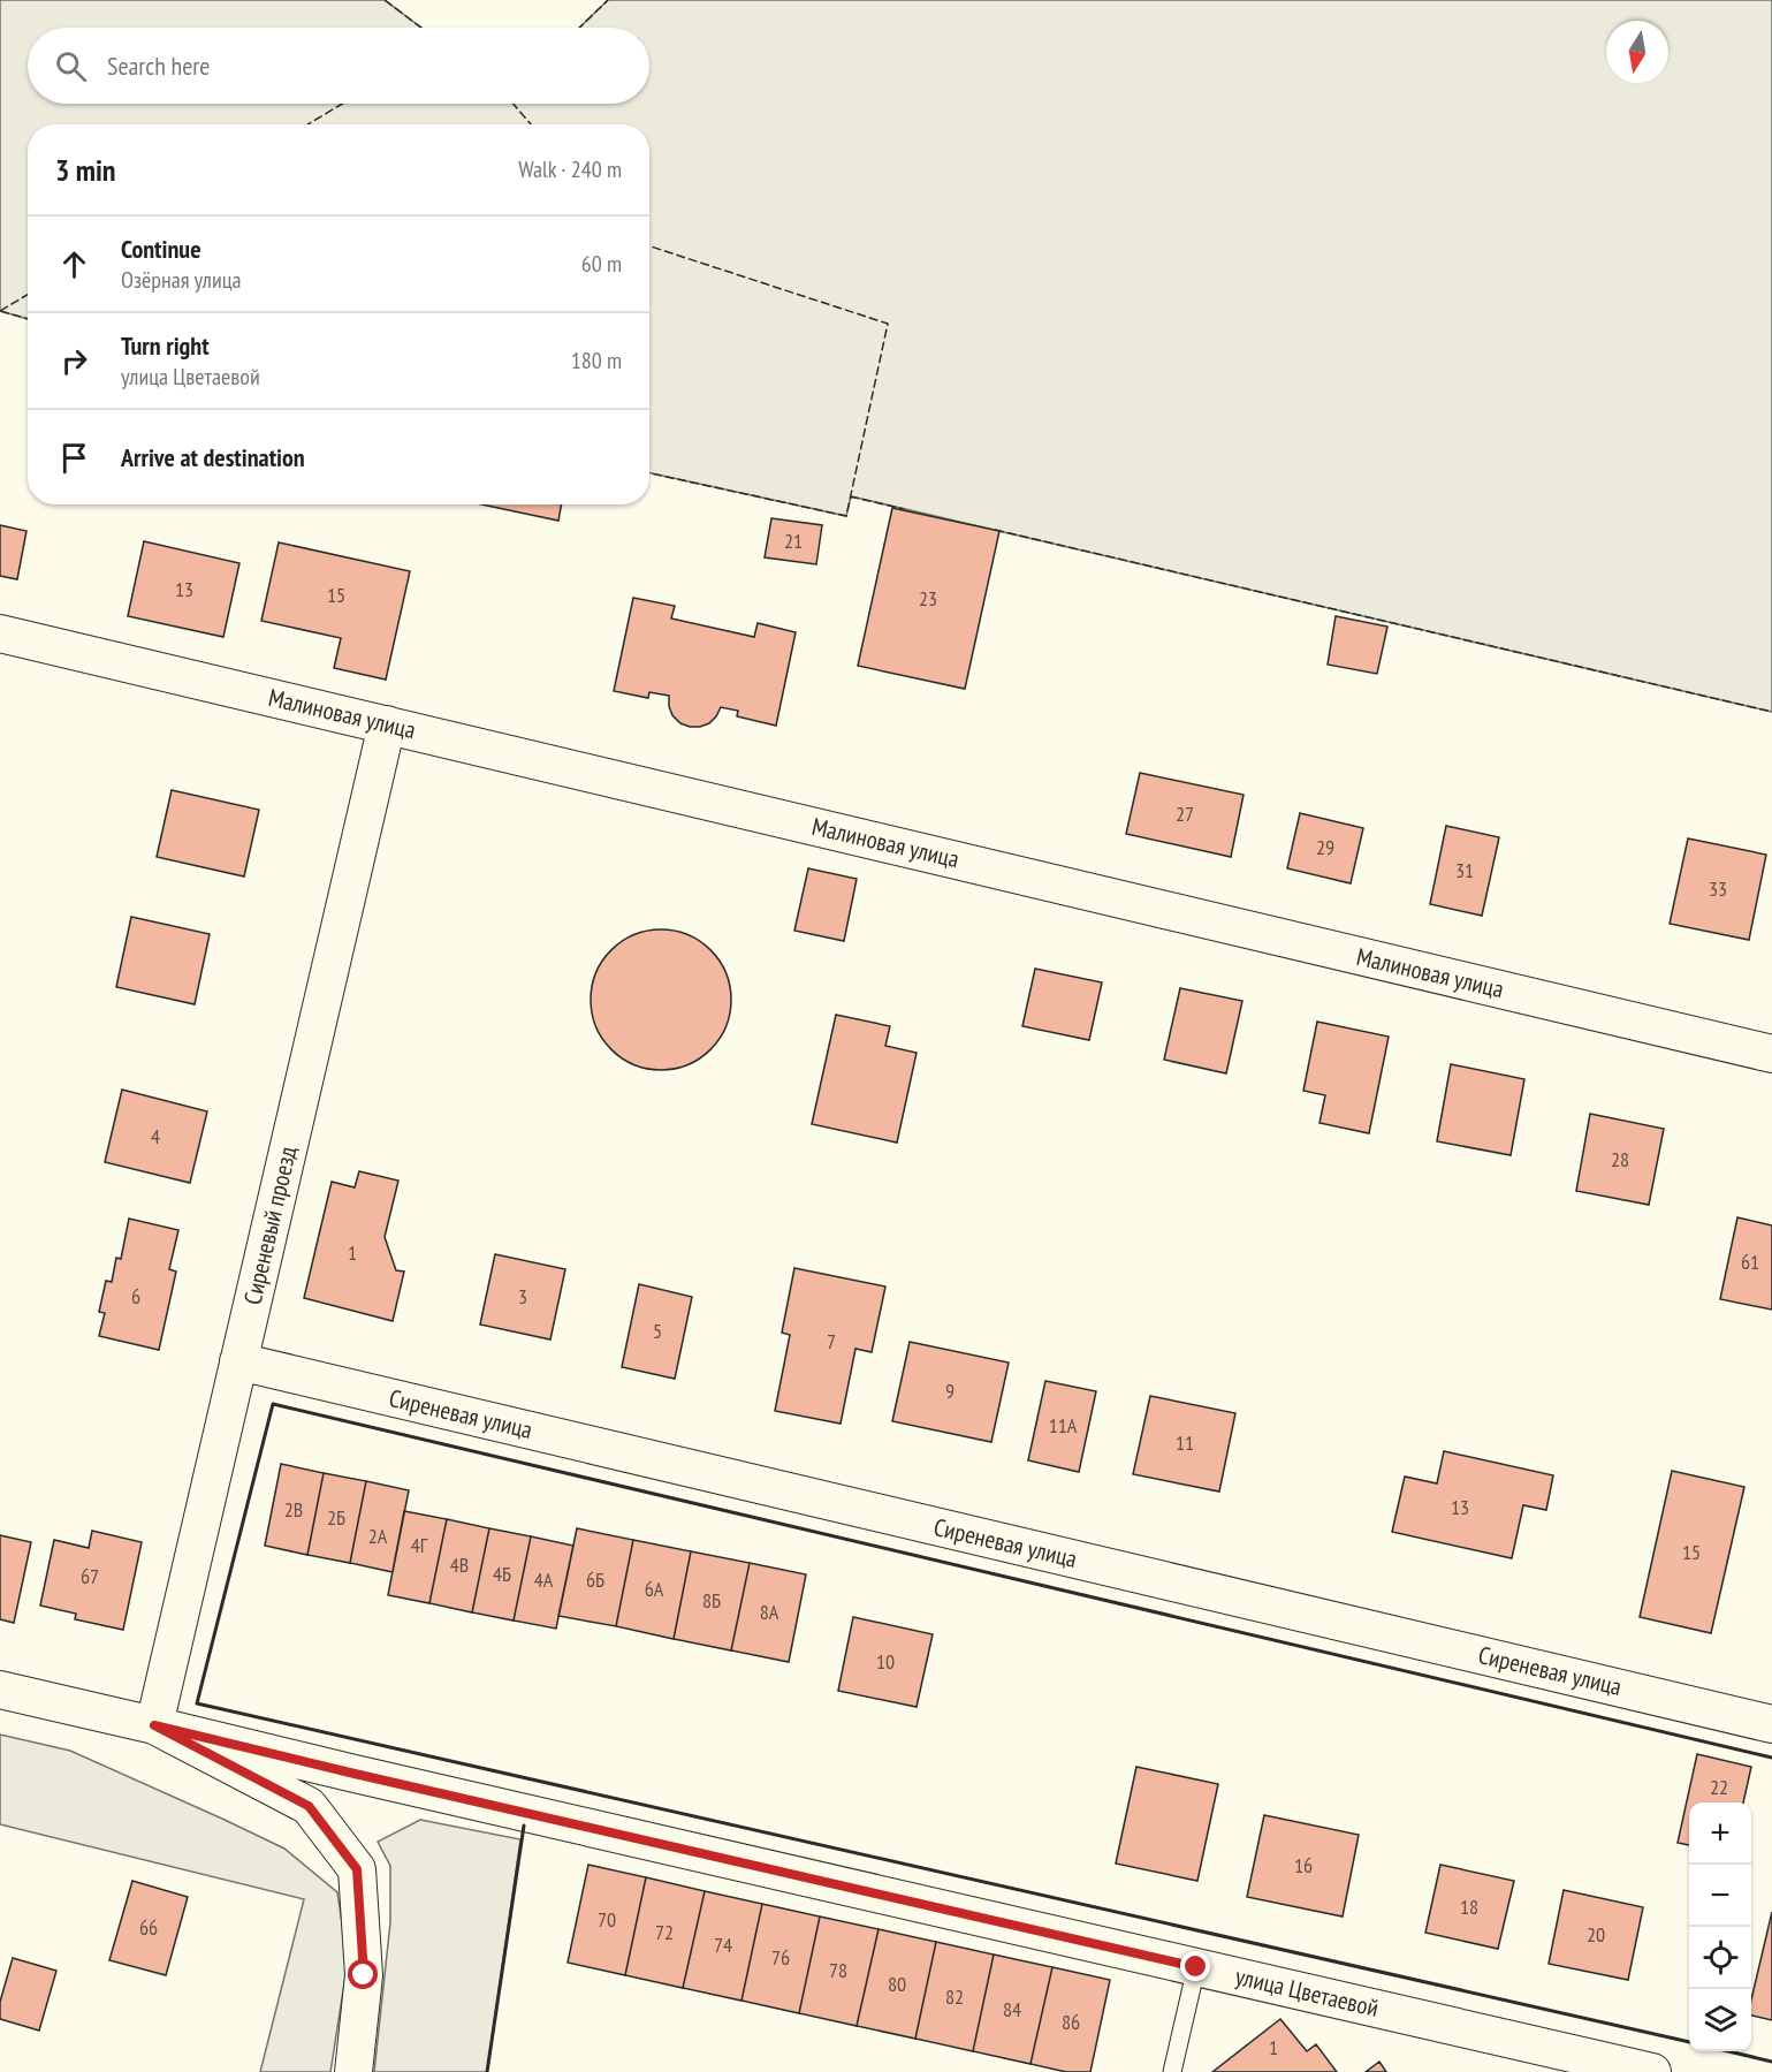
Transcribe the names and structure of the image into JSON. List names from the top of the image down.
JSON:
{
  "streets": {
    "street": [
      "Малиновая улица",
      "Сиреневый проезд",
      "Сиреневая улица",
      "улица Цветаевой"
    ]
  },
  "crossings": [
    ["Малиновая улица", "Сиреневый проезд"],
    ["Сиреневый проезд", "Сиреневая улица"],
    ["Сиреневый проезд", "улица Цветаевой"]
  ],
  "house_numbers": [
    "21",
    "13",
    "15",
    "23",
    "27",
    "29",
    "31",
    "33",
    "4",
    "28",
    "1",
    "61",
    "6",
    "3",
    "5",
    "7",
    "9",
    "11А",
    "11",
    "13",
    "2В",
    "2Б",
    "2А",
    "4Г",
    "15",
    "4В",
    "4Б",
    "67",
    "4А",
    "6Б",
    "6А",
    "8Б",
    "8А",
    "10",
    "22",
    "16",
    "18",
    "70",
    "66",
    "72",
    "20",
    "74",
    "76",
    "78",
    "80",
    "82",
    "84",
    "86",
    "1"
  ],
  "north": "bottom",
  "page": {
    "search": "Search here",
    "heading": ["3 min", "Walk · 240 m"],
    "list": [
      ["Continue", "Озёрная улица", "60 m"],
      ["Turn right", "улица Цветаевой", "180 m"],
      "Arrive at destination"
    ],
    "map_buttons": ["+", "−"]
  }
}
